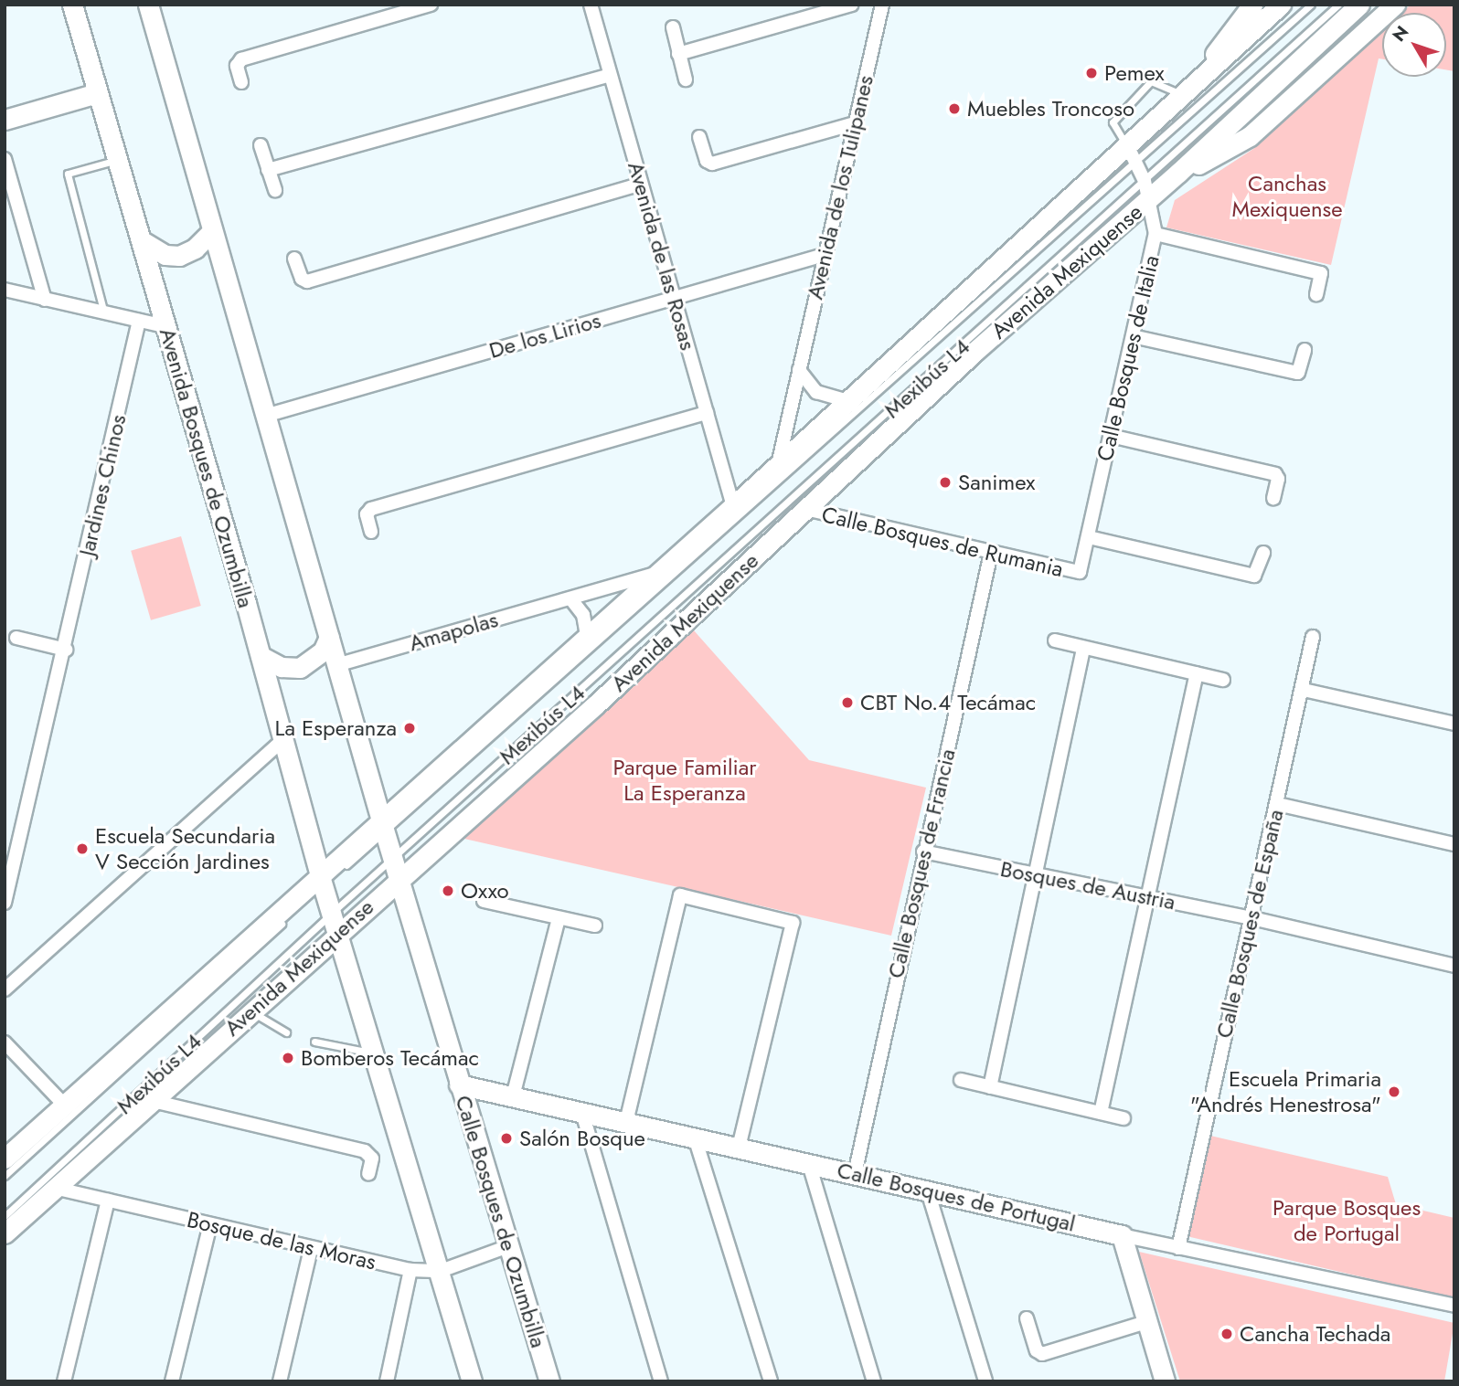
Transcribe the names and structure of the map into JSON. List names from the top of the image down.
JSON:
{
  "streets": {
    "main road": [
      "Avenida Mexiquense",
      "Avenida Bosques de Ozumbilla",
      "Calle Bosques de Portugal",
      "Calle Bosques de Ozumbilla"
    ],
    "street": [
      "Avenida de los Tulipanes",
      "Avenida de las Rosas",
      "De los Lirios",
      "Calle Bosques de Italia",
      "Jardines Chinos",
      "Calle Bosques de Rumania",
      "Amapolas",
      "Calle Bosques de Francia",
      "Bosques de Austria",
      "Calle Bosques de España",
      "Bosque de las Moras"
    ],
    "lane": ["Mexibús L4"]
  },
  "crossings": [
    ["Avenida de los Tulipanes", "De los Lirios"],
    ["Avenida de las Rosas", "De los Lirios"],
    ["Avenida Mexiquense", "Calle Bosques de Italia"],
    ["Avenida Mexiquense", "Mexibús L4"],
    ["Avenida Mexiquense", "Avenida Bosques de Ozumbilla"],
    ["Avenida Mexiquense", "Calle Bosques de Rumania"],
    ["Avenida Mexiquense", "Calle Bosques de Ozumbilla"],
    ["Avenida Mexiquense", "Bosque de las Moras"],
    ["Calle Bosques de Italia", "Mexibús L4"],
    ["Calle Bosques de Italia", "Calle Bosques de Rumania"],
    ["Mexibús L4", "Avenida Bosques de Ozumbilla"],
    ["Mexibús L4", "Calle Bosques de Ozumbilla"],
    ["Calle Bosques de Rumania", "Calle Bosques de Francia"],
    ["Calle Bosques de Francia", "Bosques de Austria"],
    ["Calle Bosques de Francia", "Calle Bosques de Portugal"],
    ["Bosques de Austria", "Calle Bosques de España"],
    ["Calle Bosques de España", "Calle Bosques de Portugal"],
    ["Calle Bosques de Portugal", "Calle Bosques de Ozumbilla"],
    ["Calle Bosques de Ozumbilla", "Bosque de las Moras"]
  ],
  "parks": ["Canchas Mexiquense", "Parque Familiar La Esperanza", "Parque Bosques de Portugal"],
  "places": [
    "Pemex",
    "Muebles Troncoso",
    "Sanimex",
    "CBT No.4 Tecámac",
    "La Esperanza",
    "Escuela Secundaria V Sección Jardines",
    "Oxxo",
    "Bomberos Tecámac",
    "Escuela Primaria \"Andrés Henestrosa\"",
    "Salón Bosque",
    "Cancha Techada"
  ],
  "north": "top left"
}
